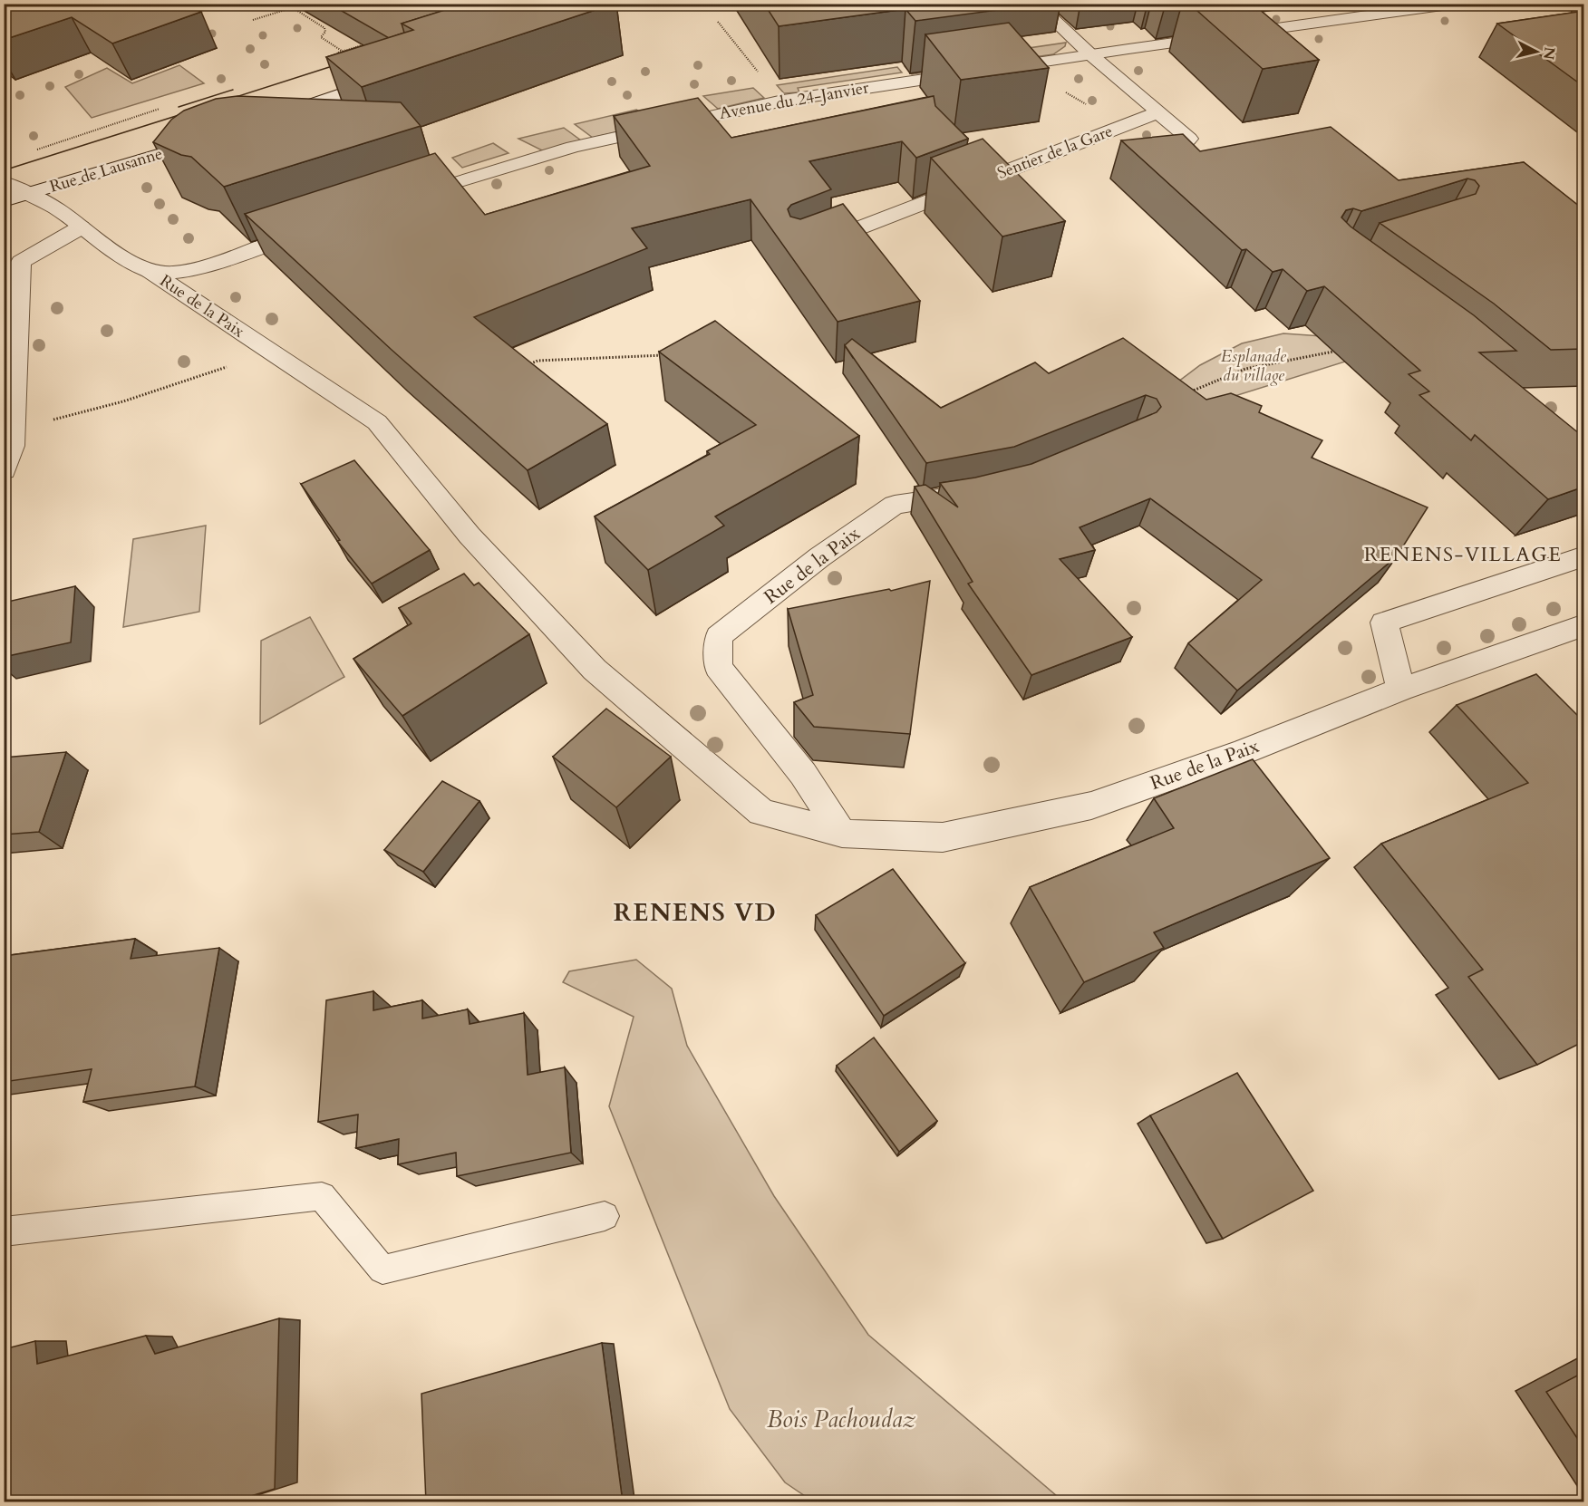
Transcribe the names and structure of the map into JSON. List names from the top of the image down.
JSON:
{
  "streets": {
    "street": [
      "Avenue du 24-Janvier",
      "Sentier de la Gare",
      "Rue de Lausanne",
      "Rue de la Paix"
    ]
  },
  "crossings": [
    ["Rue de Lausanne", "Rue de la Paix"]
  ],
  "districts": ["RENENS-VILLAGE", "RENENS VD"],
  "parks": ["Esplanade du village", "Bois Pachoudaz"],
  "north": "right"
}
